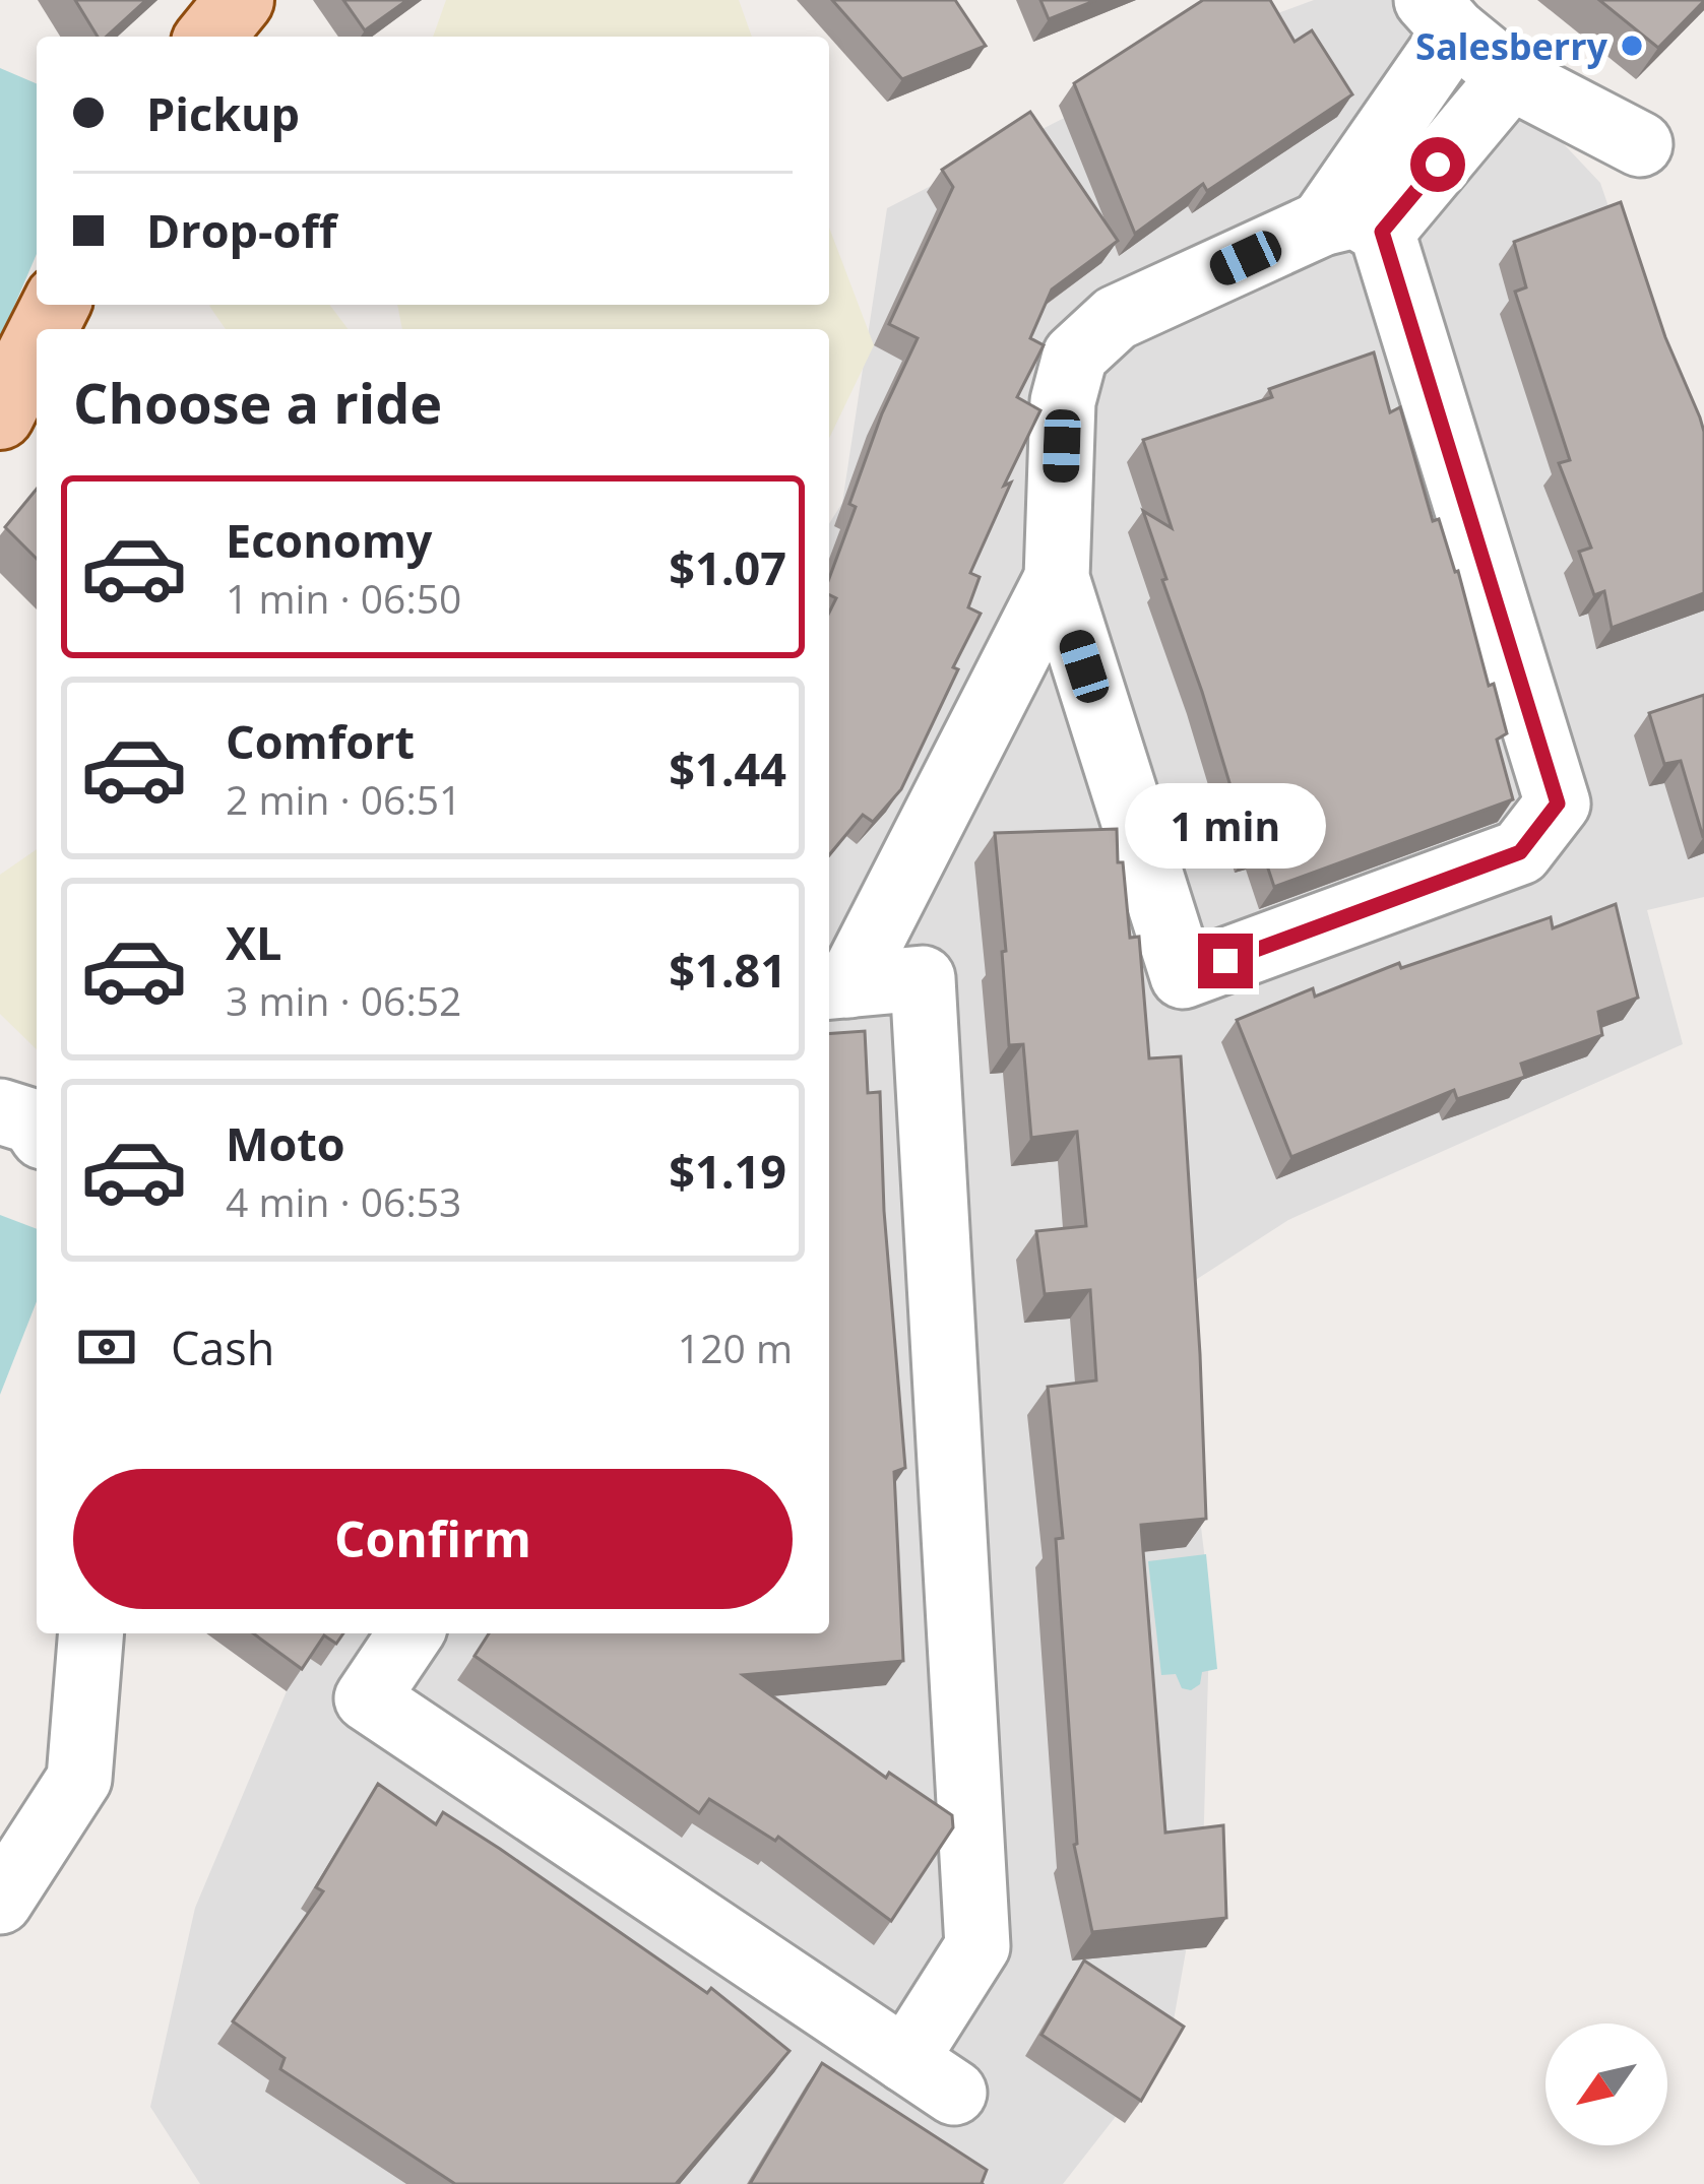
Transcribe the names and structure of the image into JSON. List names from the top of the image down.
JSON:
{
  "places": ["Salesberry"],
  "north": "bottom left",
  "page": {
    "banner": ["Pickup", "Drop-off"],
    "heading": "Choose a ride",
    "list": [
      {
        "name": "Economy",
        "note": "1 min · 06:50",
        "value": "$1.07"
      },
      {
        "name": "Comfort",
        "note": "2 min · 06:51",
        "value": "$1.44"
      },
      {
        "name": "XL",
        "note": "3 min · 06:52",
        "value": "$1.81"
      },
      {
        "name": "Moto",
        "note": "4 min · 06:53",
        "value": "$1.19"
      }
    ],
    "bubble": "1 min",
    "pay": ["Cash", "120 m"],
    "buttons": "Confirm"
  }
}
